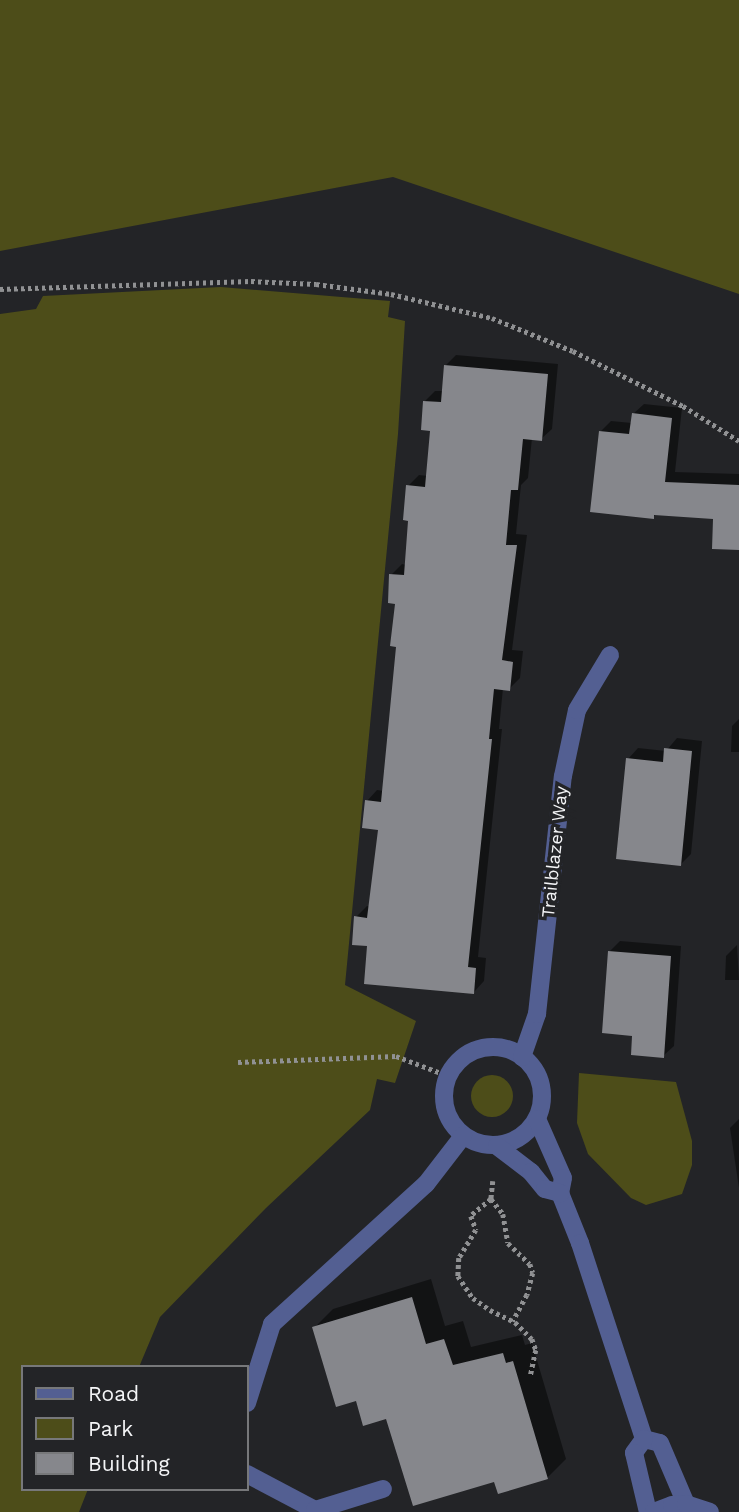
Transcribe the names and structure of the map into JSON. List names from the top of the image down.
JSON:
{
  "streets": {
    "street": ["Trailblazer Way"]
  },
  "legend": ["Road", "Park", "Building"]
}
